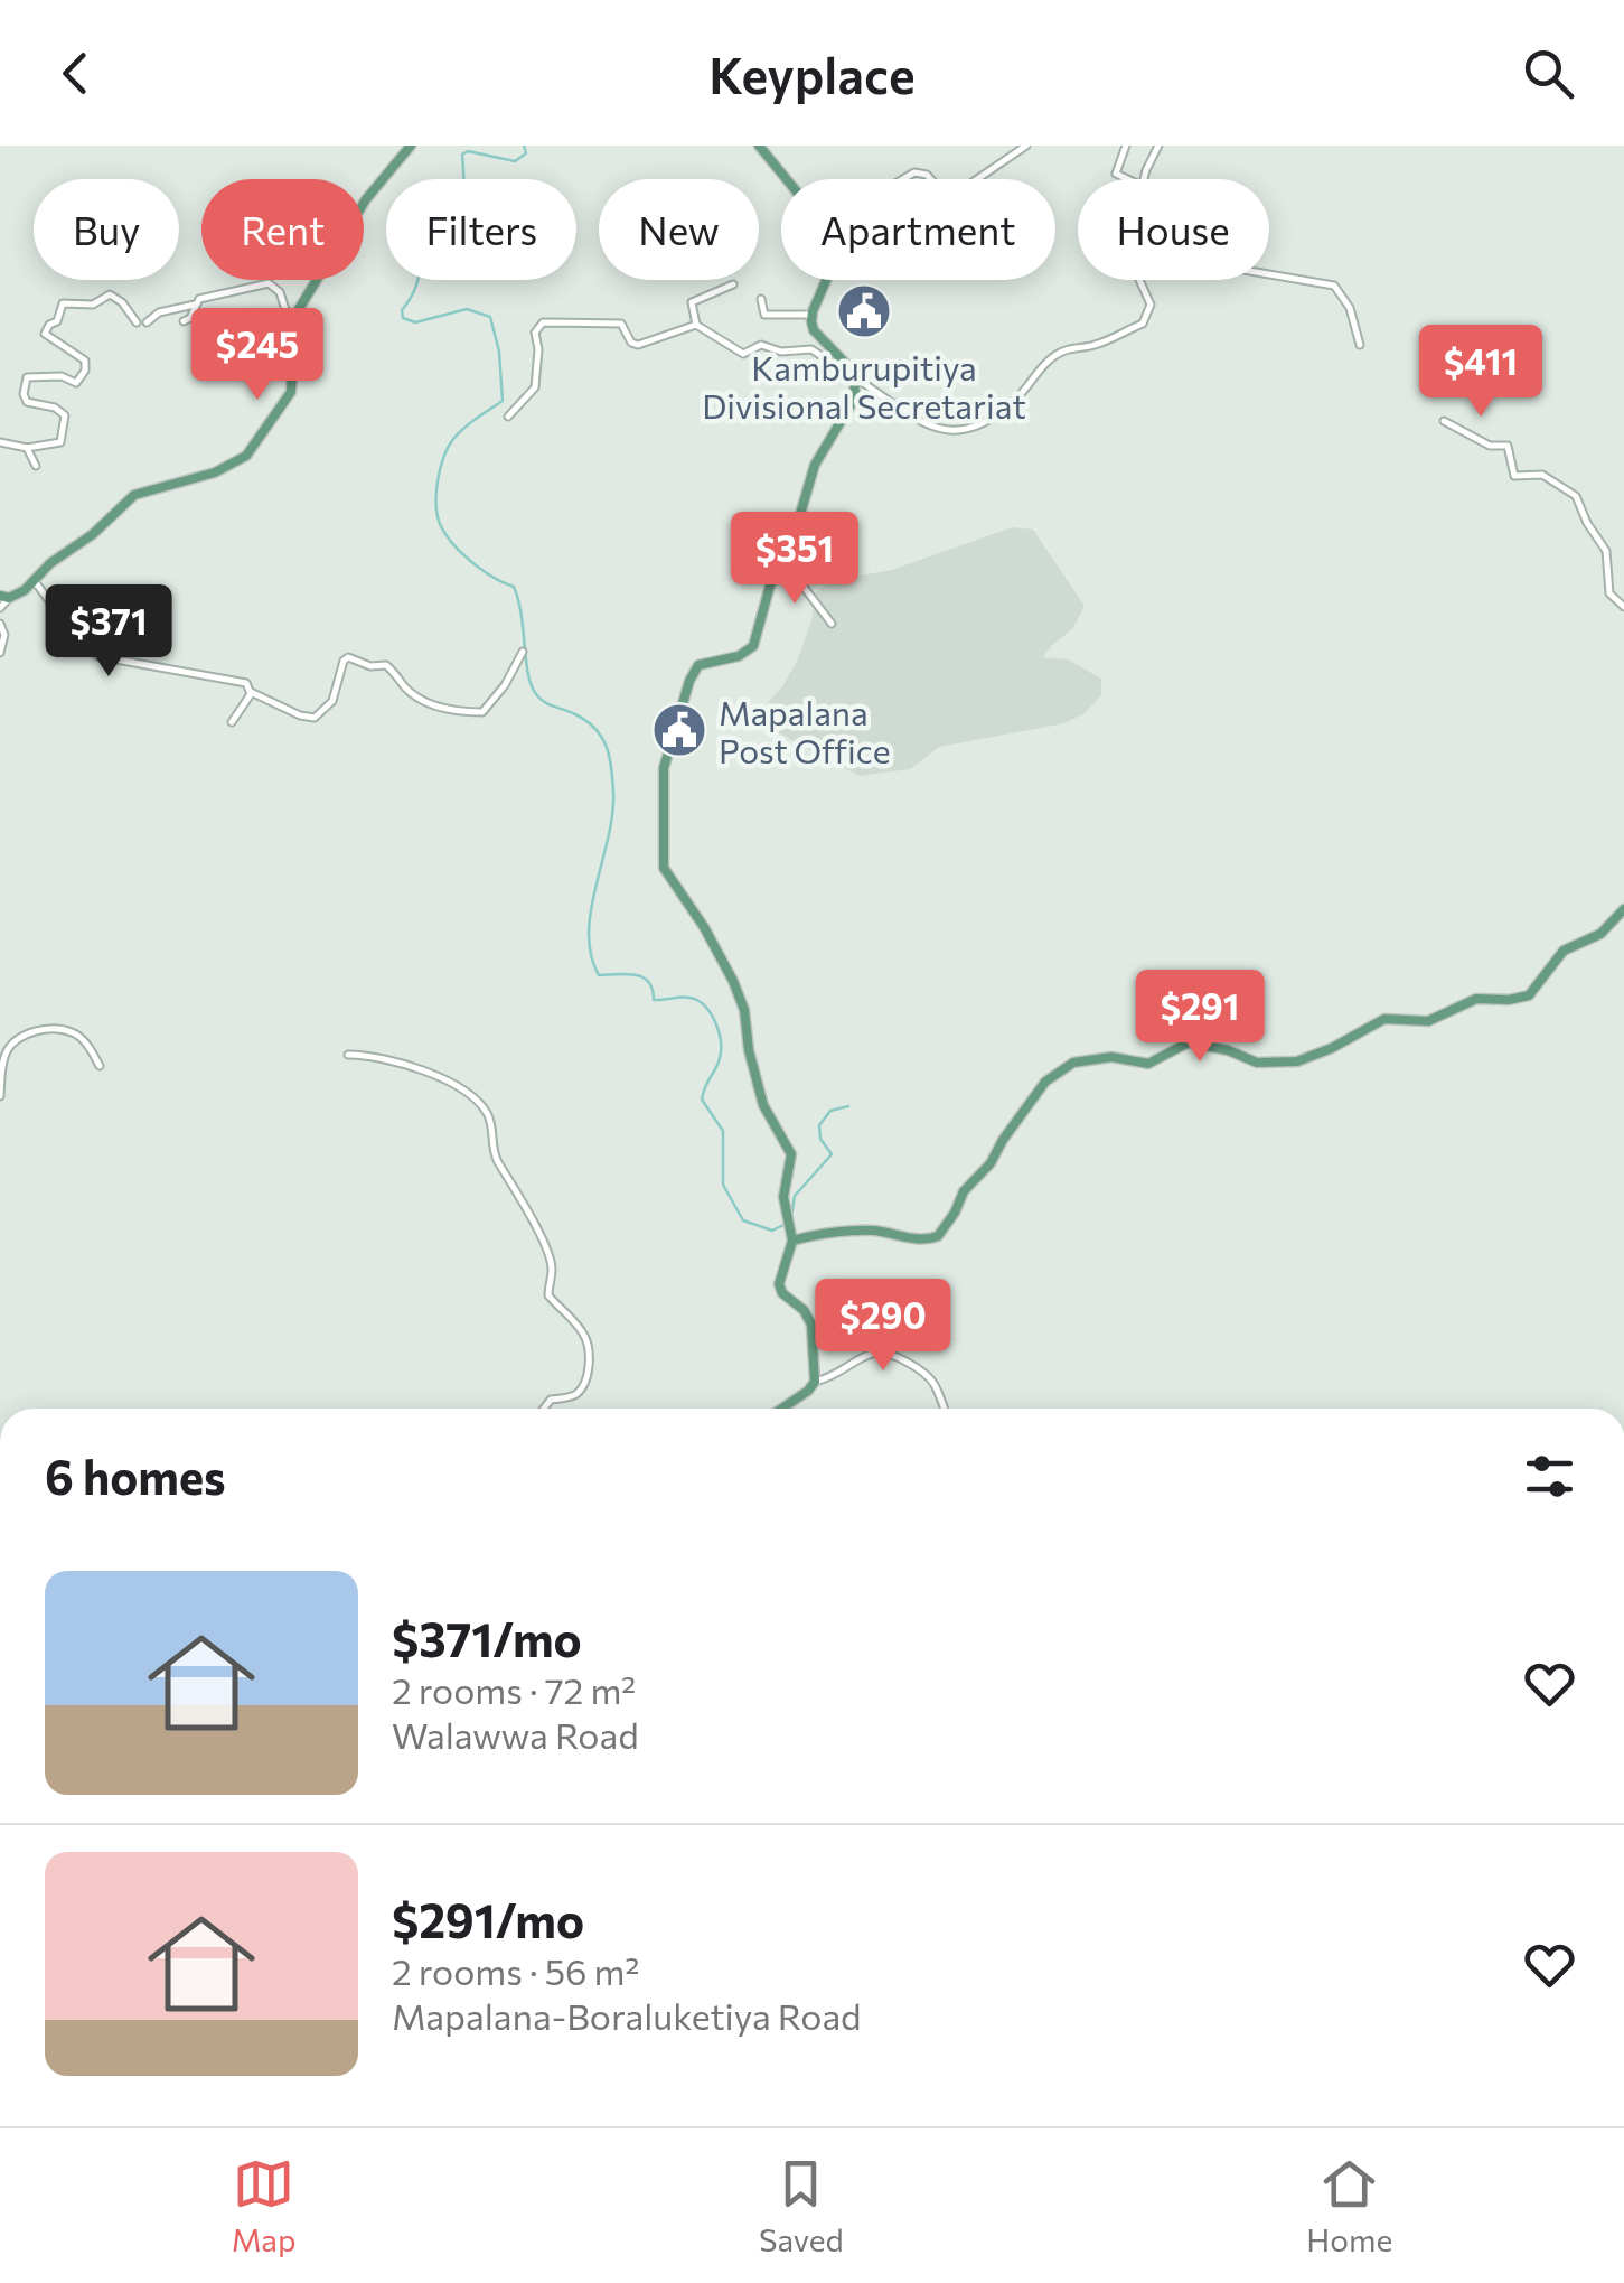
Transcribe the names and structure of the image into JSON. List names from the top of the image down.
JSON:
{
  "places": {
    "public building": ["Kamburupitiya Divisional Secretariat", "Mapalana Post Office"]
  },
  "page": {
    "header": "Keyplace",
    "chip": [
      "Buy",
      "Rent",
      "Filters",
      "New",
      "Apartment",
      "House"
    ],
    "price": [
      "$245",
      "$411",
      "$351",
      "$371",
      "$291",
      "$290"
    ],
    "heading": "6 homes",
    "list": [
      {
        "name": "$371/mo",
        "note": "2 rooms · 72 m² · Walawwa Road"
      },
      {
        "name": "$291/mo",
        "note": "2 rooms · 56 m² · Mapalana-Boraluketiya Road"
      }
    ],
    "tabs": ["Map", "Saved", "Home"]
  }
}
